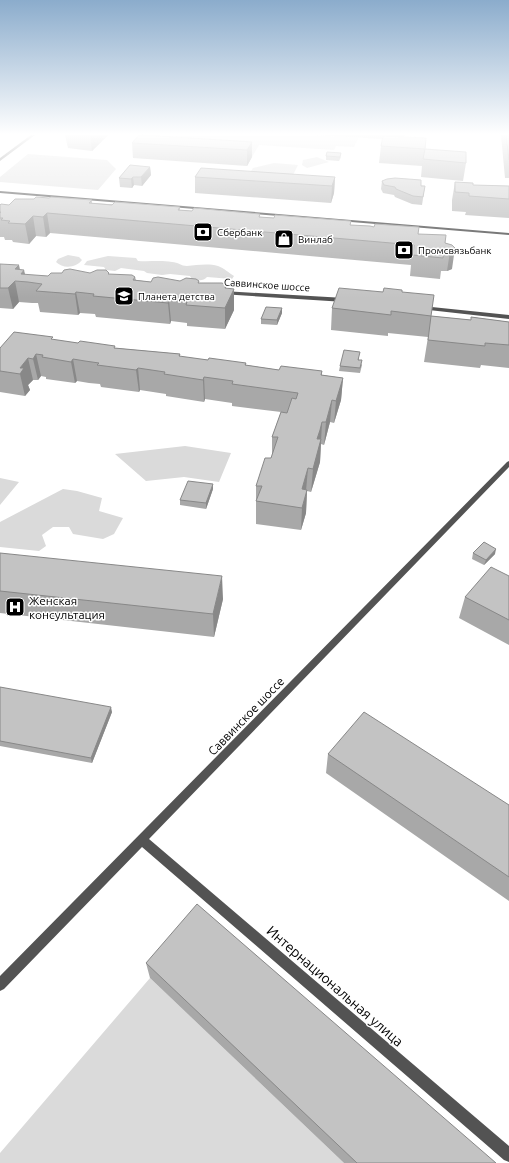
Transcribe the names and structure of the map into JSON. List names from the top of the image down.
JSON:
{
  "streets": {
    "street": ["Саввинское шоссе", "Интернациональная улица"]
  },
  "crossings": [
    ["Саввинское шоссе", "Интернациональная улица"]
  ],
  "places": {
    "bank": ["Сбербанк", "Промсвязьбанк"],
    "shop": ["Винлаб"],
    "school or university": ["Планета детства"],
    "hospital": ["Женская консультация"]
  }
}
